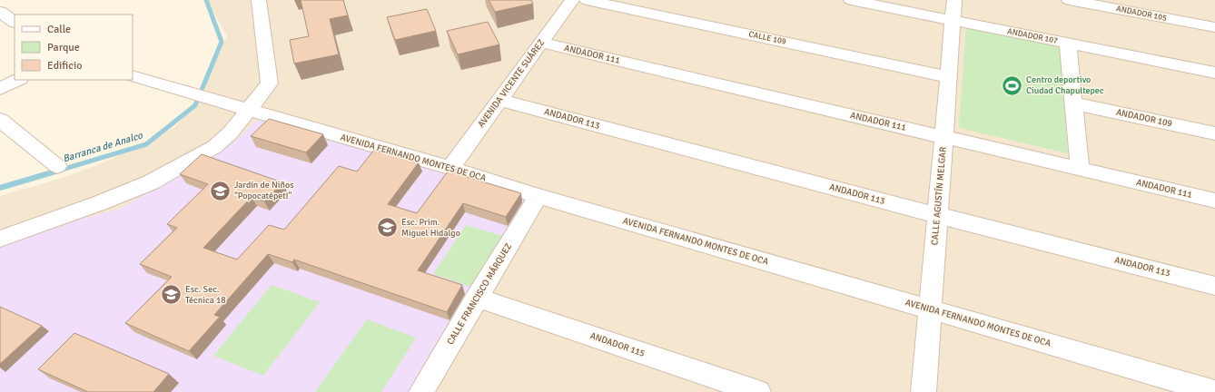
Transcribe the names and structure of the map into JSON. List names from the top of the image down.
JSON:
{
  "streets": {
    "street": [
      "ANDADOR 105",
      "ANDADOR 107",
      "CALLE 109",
      "ANDADOR 111",
      "AVENIDA VICENTE SUÁREZ",
      "ANDADOR 109",
      "ANDADOR 113",
      "AVENIDA FERNANDO MONTES DE OCA",
      "CALLE AGUSTÍN MELGAR",
      "CALLE FRANCISCO MÁRQUEZ",
      "ANDADOR 115"
    ]
  },
  "crossings": [
    ["ANDADOR 107", "CALLE AGUSTÍN MELGAR"],
    ["CALLE 109", "CALLE AGUSTÍN MELGAR"],
    ["ANDADOR 111", "AVENIDA VICENTE SUÁREZ"],
    ["ANDADOR 111", "CALLE AGUSTÍN MELGAR"],
    ["AVENIDA VICENTE SUÁREZ", "ANDADOR 113"],
    ["AVENIDA VICENTE SUÁREZ", "AVENIDA FERNANDO MONTES DE OCA"],
    ["ANDADOR 113", "CALLE AGUSTÍN MELGAR"],
    ["AVENIDA FERNANDO MONTES DE OCA", "CALLE AGUSTÍN MELGAR"],
    ["AVENIDA FERNANDO MONTES DE OCA", "CALLE FRANCISCO MÁRQUEZ"],
    ["CALLE FRANCISCO MÁRQUEZ", "ANDADOR 115"]
  ],
  "water": ["Barranca de Analco"],
  "places": {
    "sports": ["Centro deportivo Ciudad Chapultepec"],
    "school or university": ["Jardín de Niños \"Popocatépetl\"", "Esc. Prim. Miguel Hidalgo", "Esc. Sec. Técnica 18"]
  },
  "legend": ["Calle", "Parque", "Edificio"]
}
